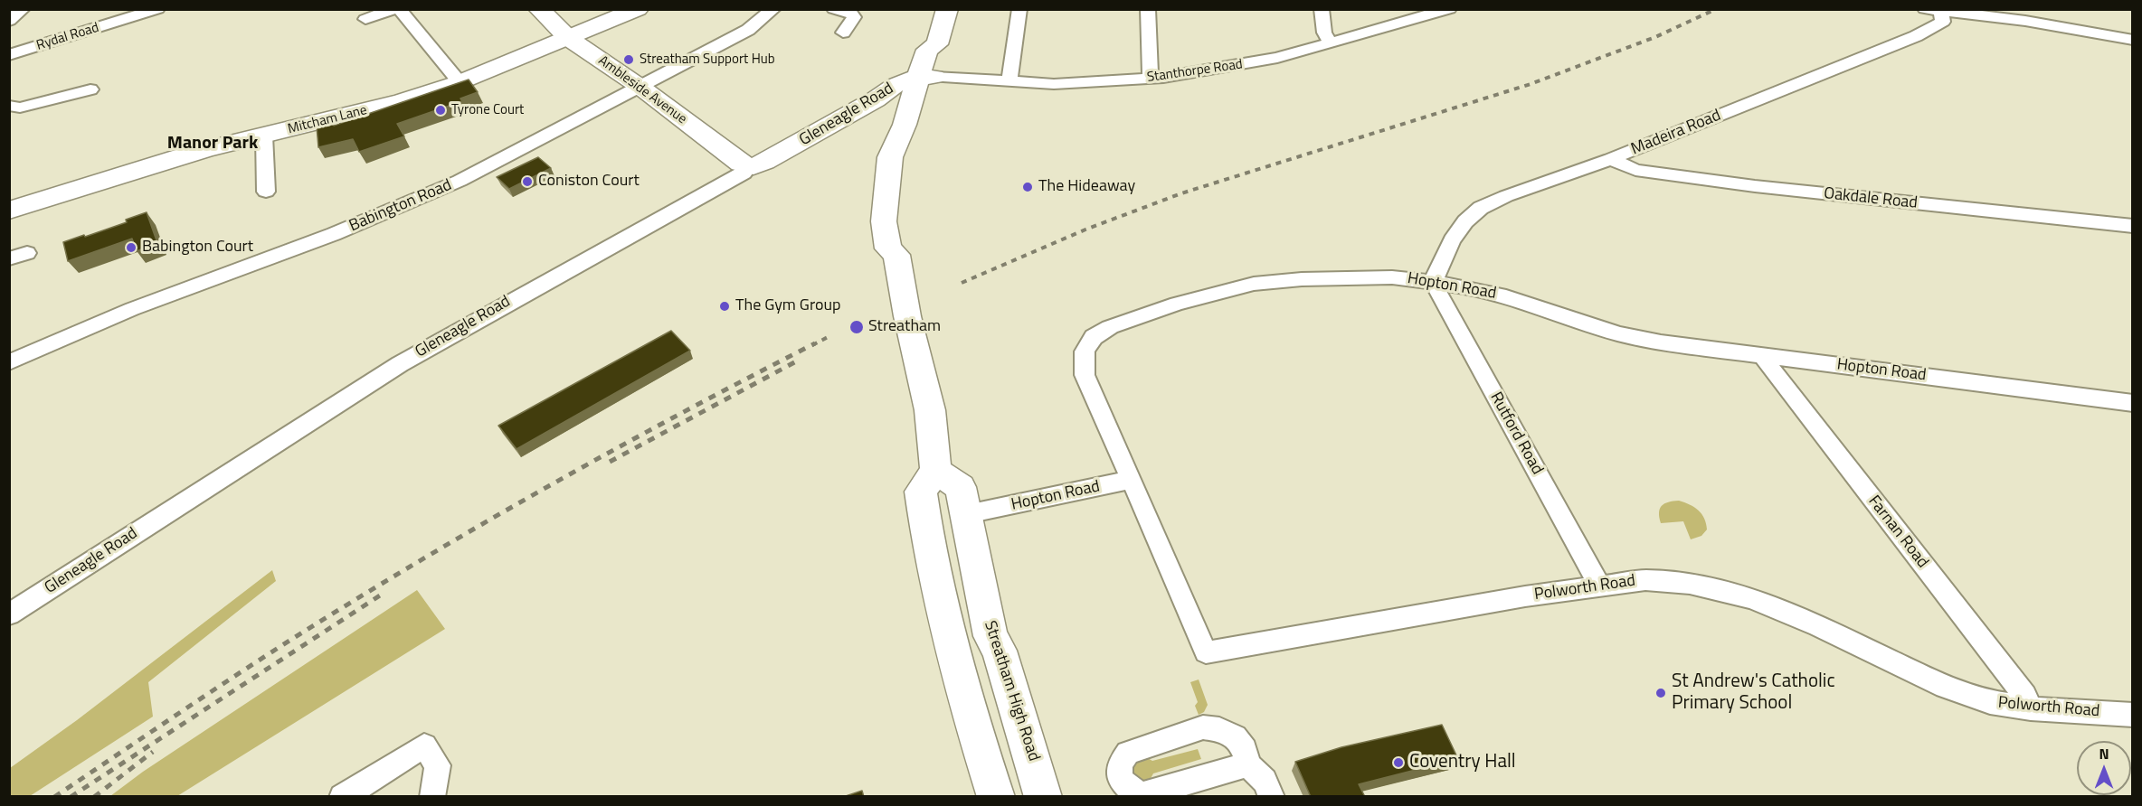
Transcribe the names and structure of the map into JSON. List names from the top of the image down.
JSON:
{
  "streets": {
    "main road": [
      "Ambleside Avenue",
      "Gleneagle Road",
      "Mitcham Lane",
      "Streatham High Road"
    ],
    "street": [
      "Rydal Road",
      "Stanthorpe Road",
      "Madeira Road",
      "Oakdale Road",
      "Babington Road",
      "Hopton Road",
      "Rutford Road",
      "Farnan Road",
      "Polworth Road"
    ]
  },
  "crossings": [
    ["Stanthorpe Road", "Gleneagle Road"],
    ["Ambleside Avenue", "Gleneagle Road"],
    ["Ambleside Avenue", "Mitcham Lane"],
    ["Ambleside Avenue", "Babington Road"],
    ["Madeira Road", "Oakdale Road"],
    ["Madeira Road", "Hopton Road"],
    ["Madeira Road", "Rutford Road"],
    ["Hopton Road", "Rutford Road"],
    ["Hopton Road", "Farnan Road"],
    ["Hopton Road", "Polworth Road"],
    ["Hopton Road", "Streatham High Road"],
    ["Rutford Road", "Polworth Road"],
    ["Farnan Road", "Polworth Road"]
  ],
  "districts": ["Manor Park"],
  "places": [
    "Streatham Support Hub",
    "Tyrone Court",
    "Coniston Court",
    "The Hideaway",
    "Babington Court",
    "The Gym Group",
    "Streatham",
    "St Andrew's Catholic Primary School",
    "Coventry Hall"
  ],
  "north": "top"
}
